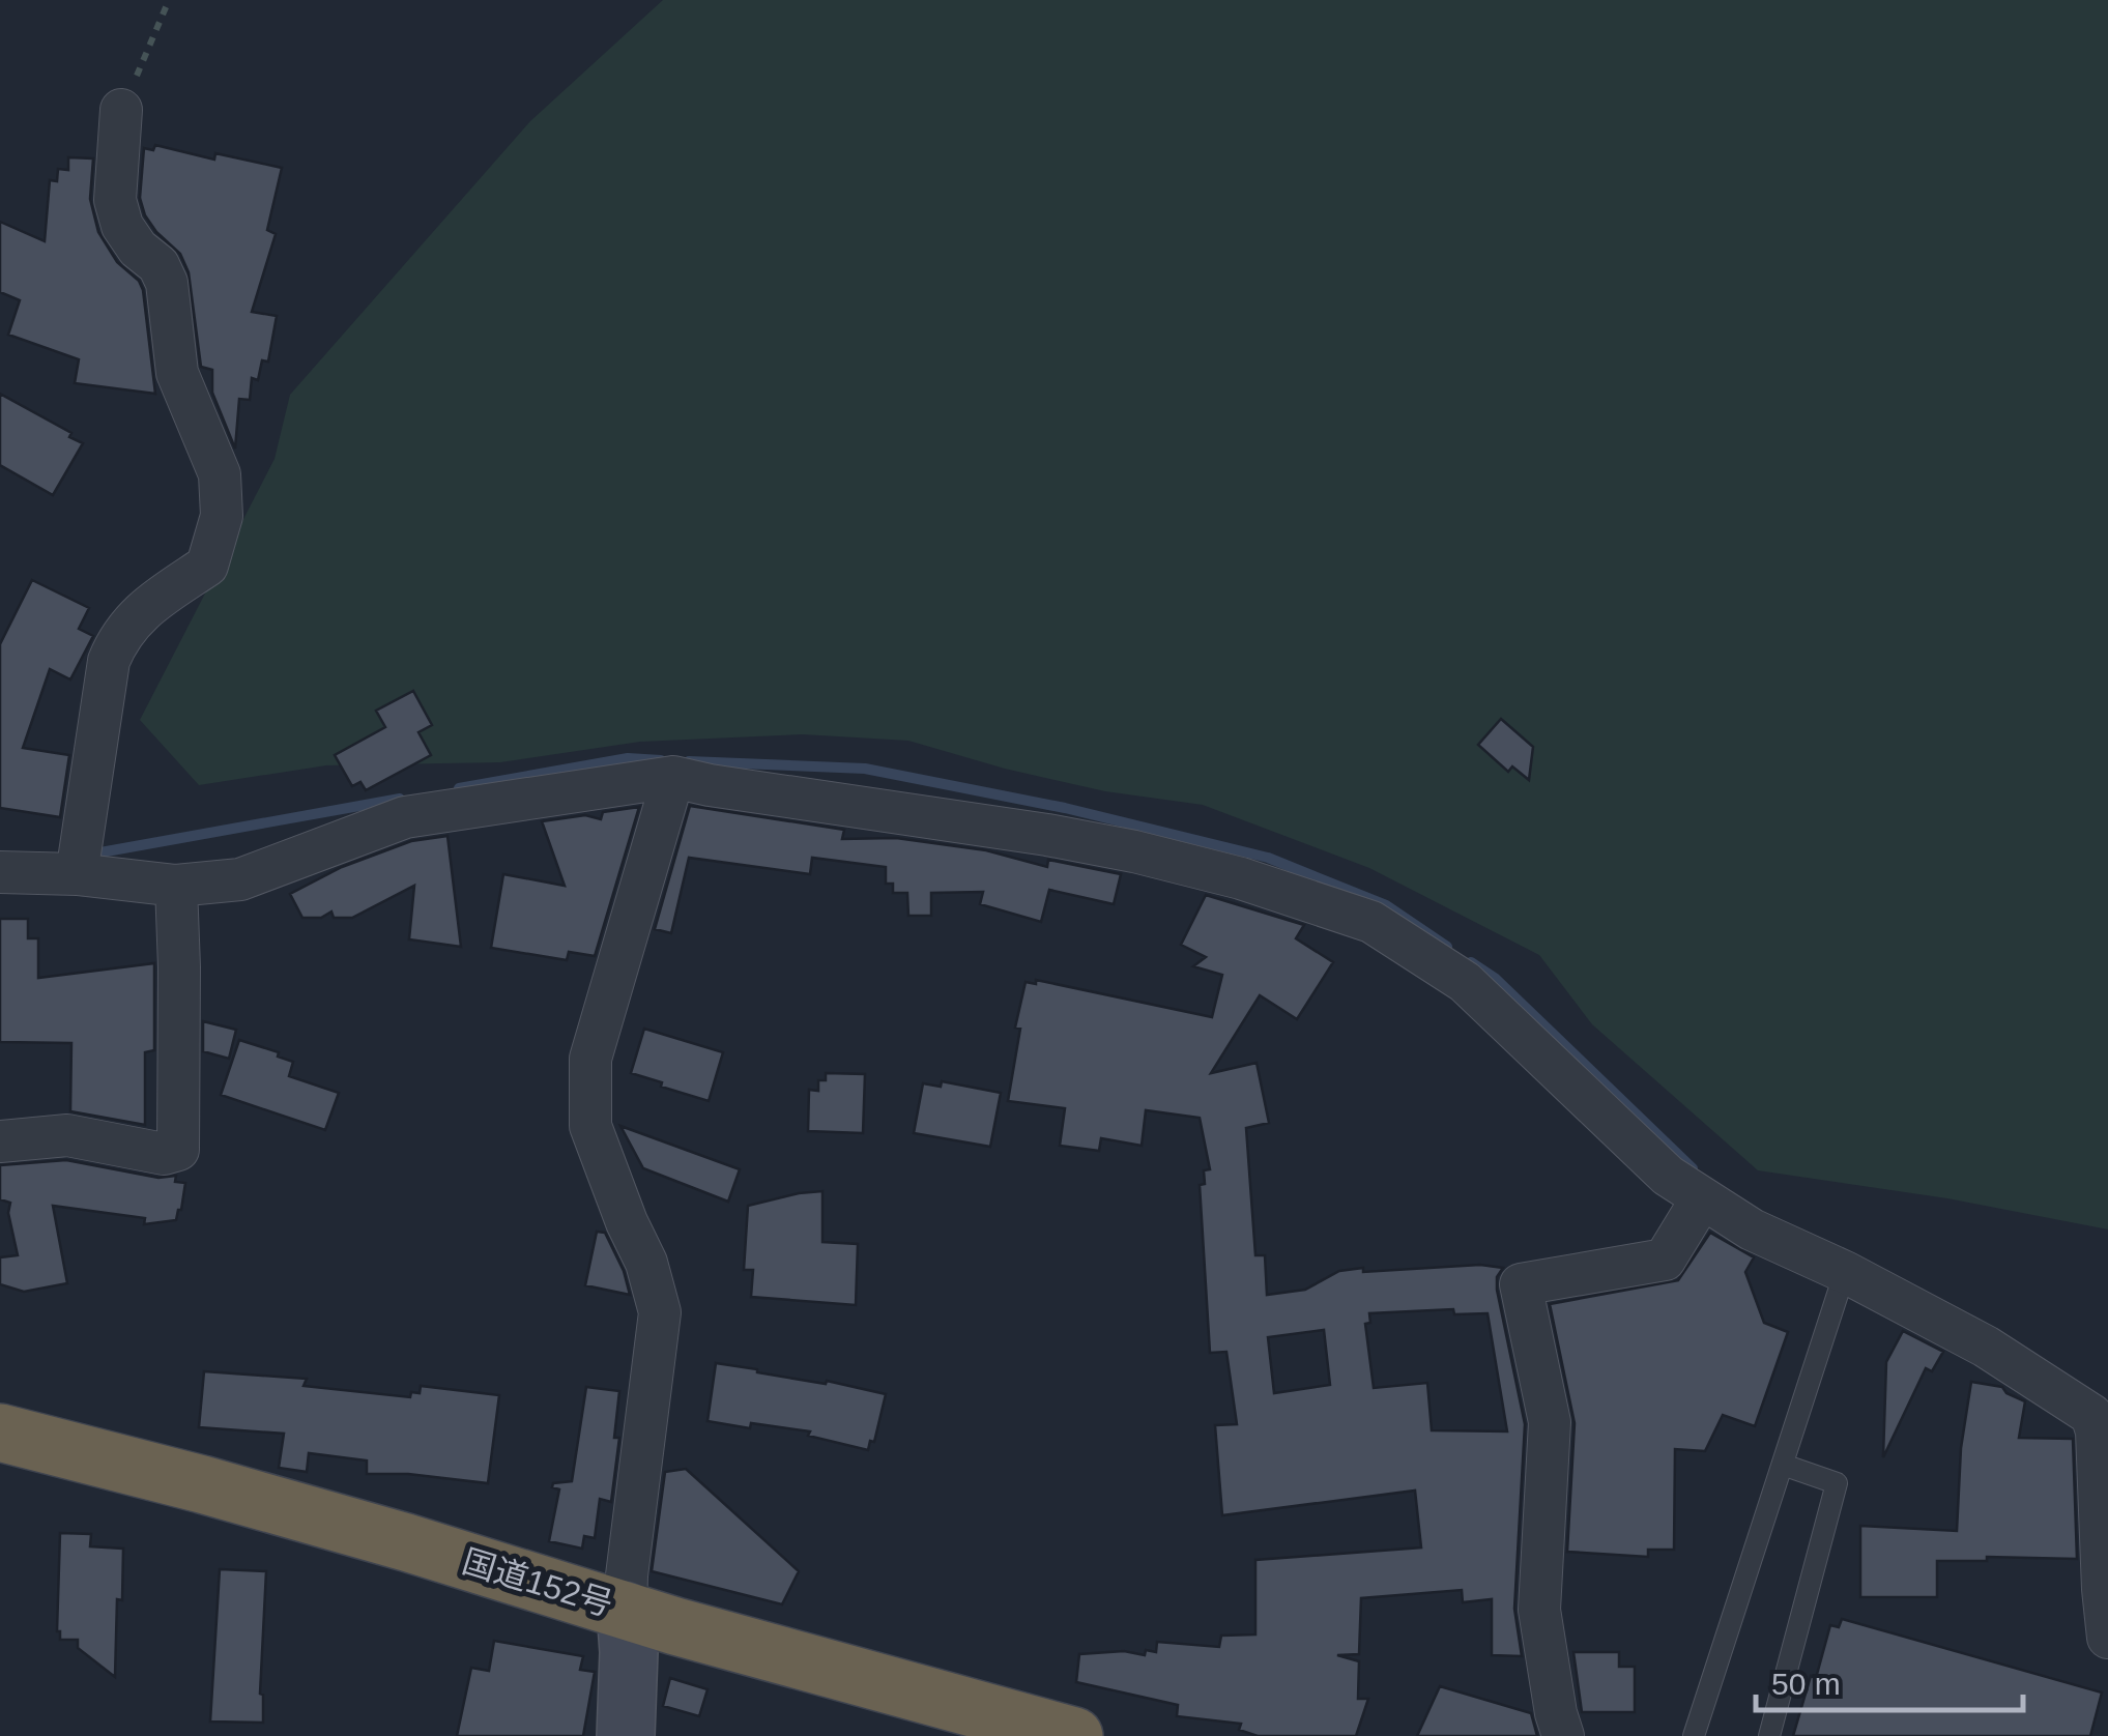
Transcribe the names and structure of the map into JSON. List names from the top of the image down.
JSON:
{
  "streets": {
    "highway": ["国道152号"]
  },
  "scale_bar": "50 m"
}
